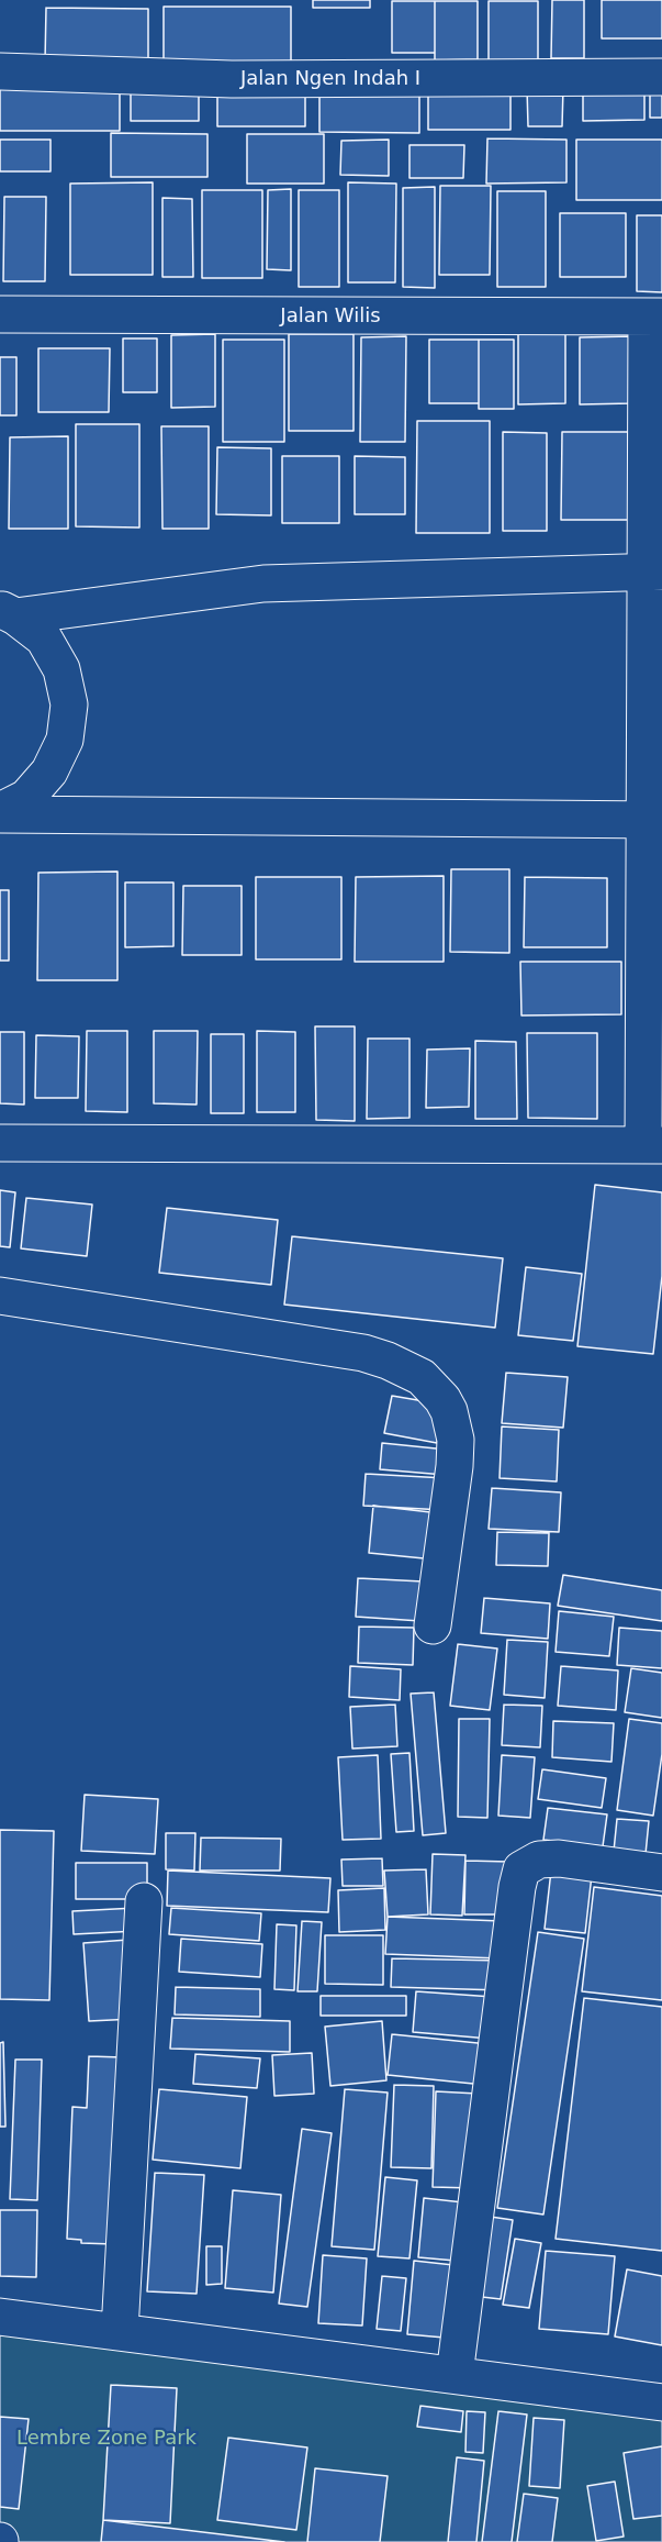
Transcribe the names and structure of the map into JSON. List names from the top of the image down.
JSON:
{
  "streets": {
    "street": ["Jalan Ngen Indah I", "Jalan Wilis"]
  },
  "parks": ["Lembre Zone Park"]
}
